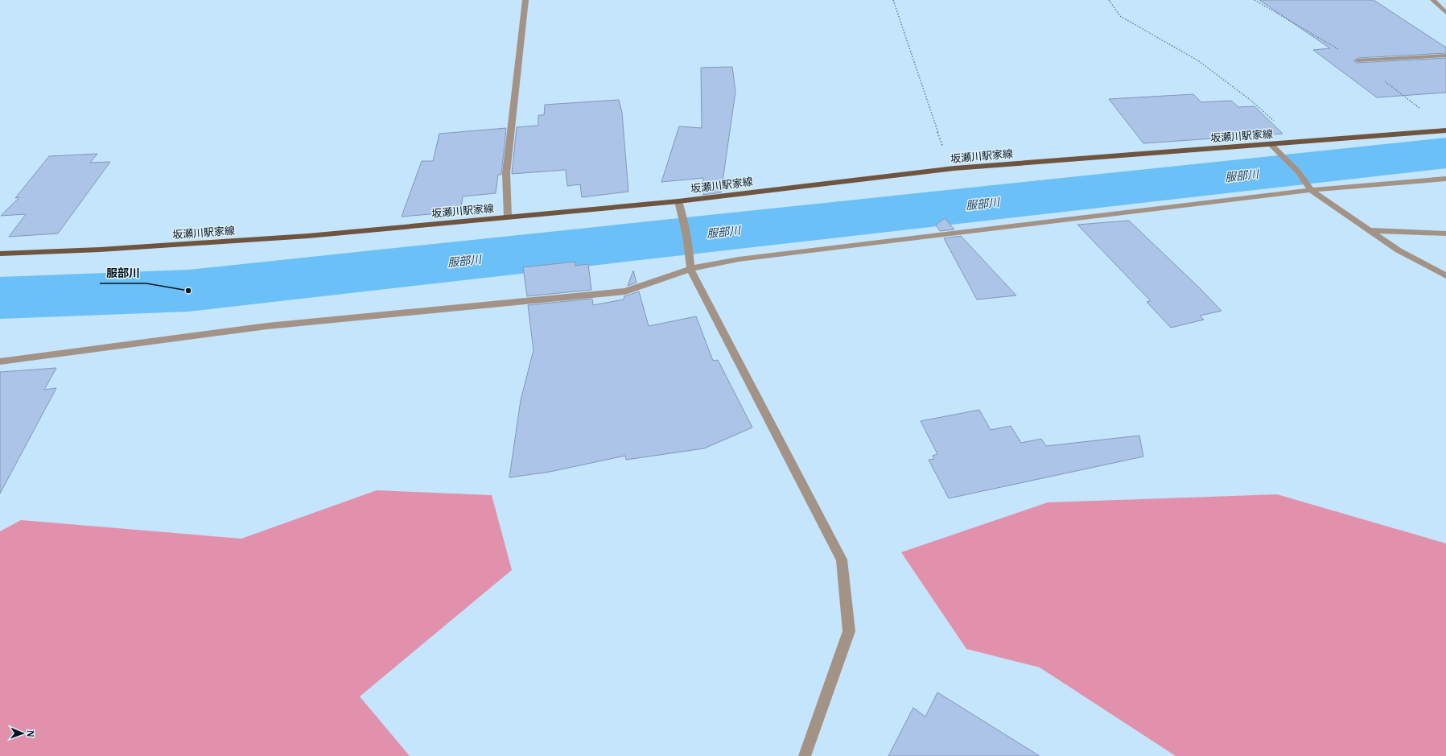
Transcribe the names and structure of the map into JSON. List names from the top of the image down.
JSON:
{
  "streets": {
    "main road": ["坂瀬川駅家線"]
  },
  "water": ["服部川"],
  "places": ["服部川"],
  "north": "right"
}
